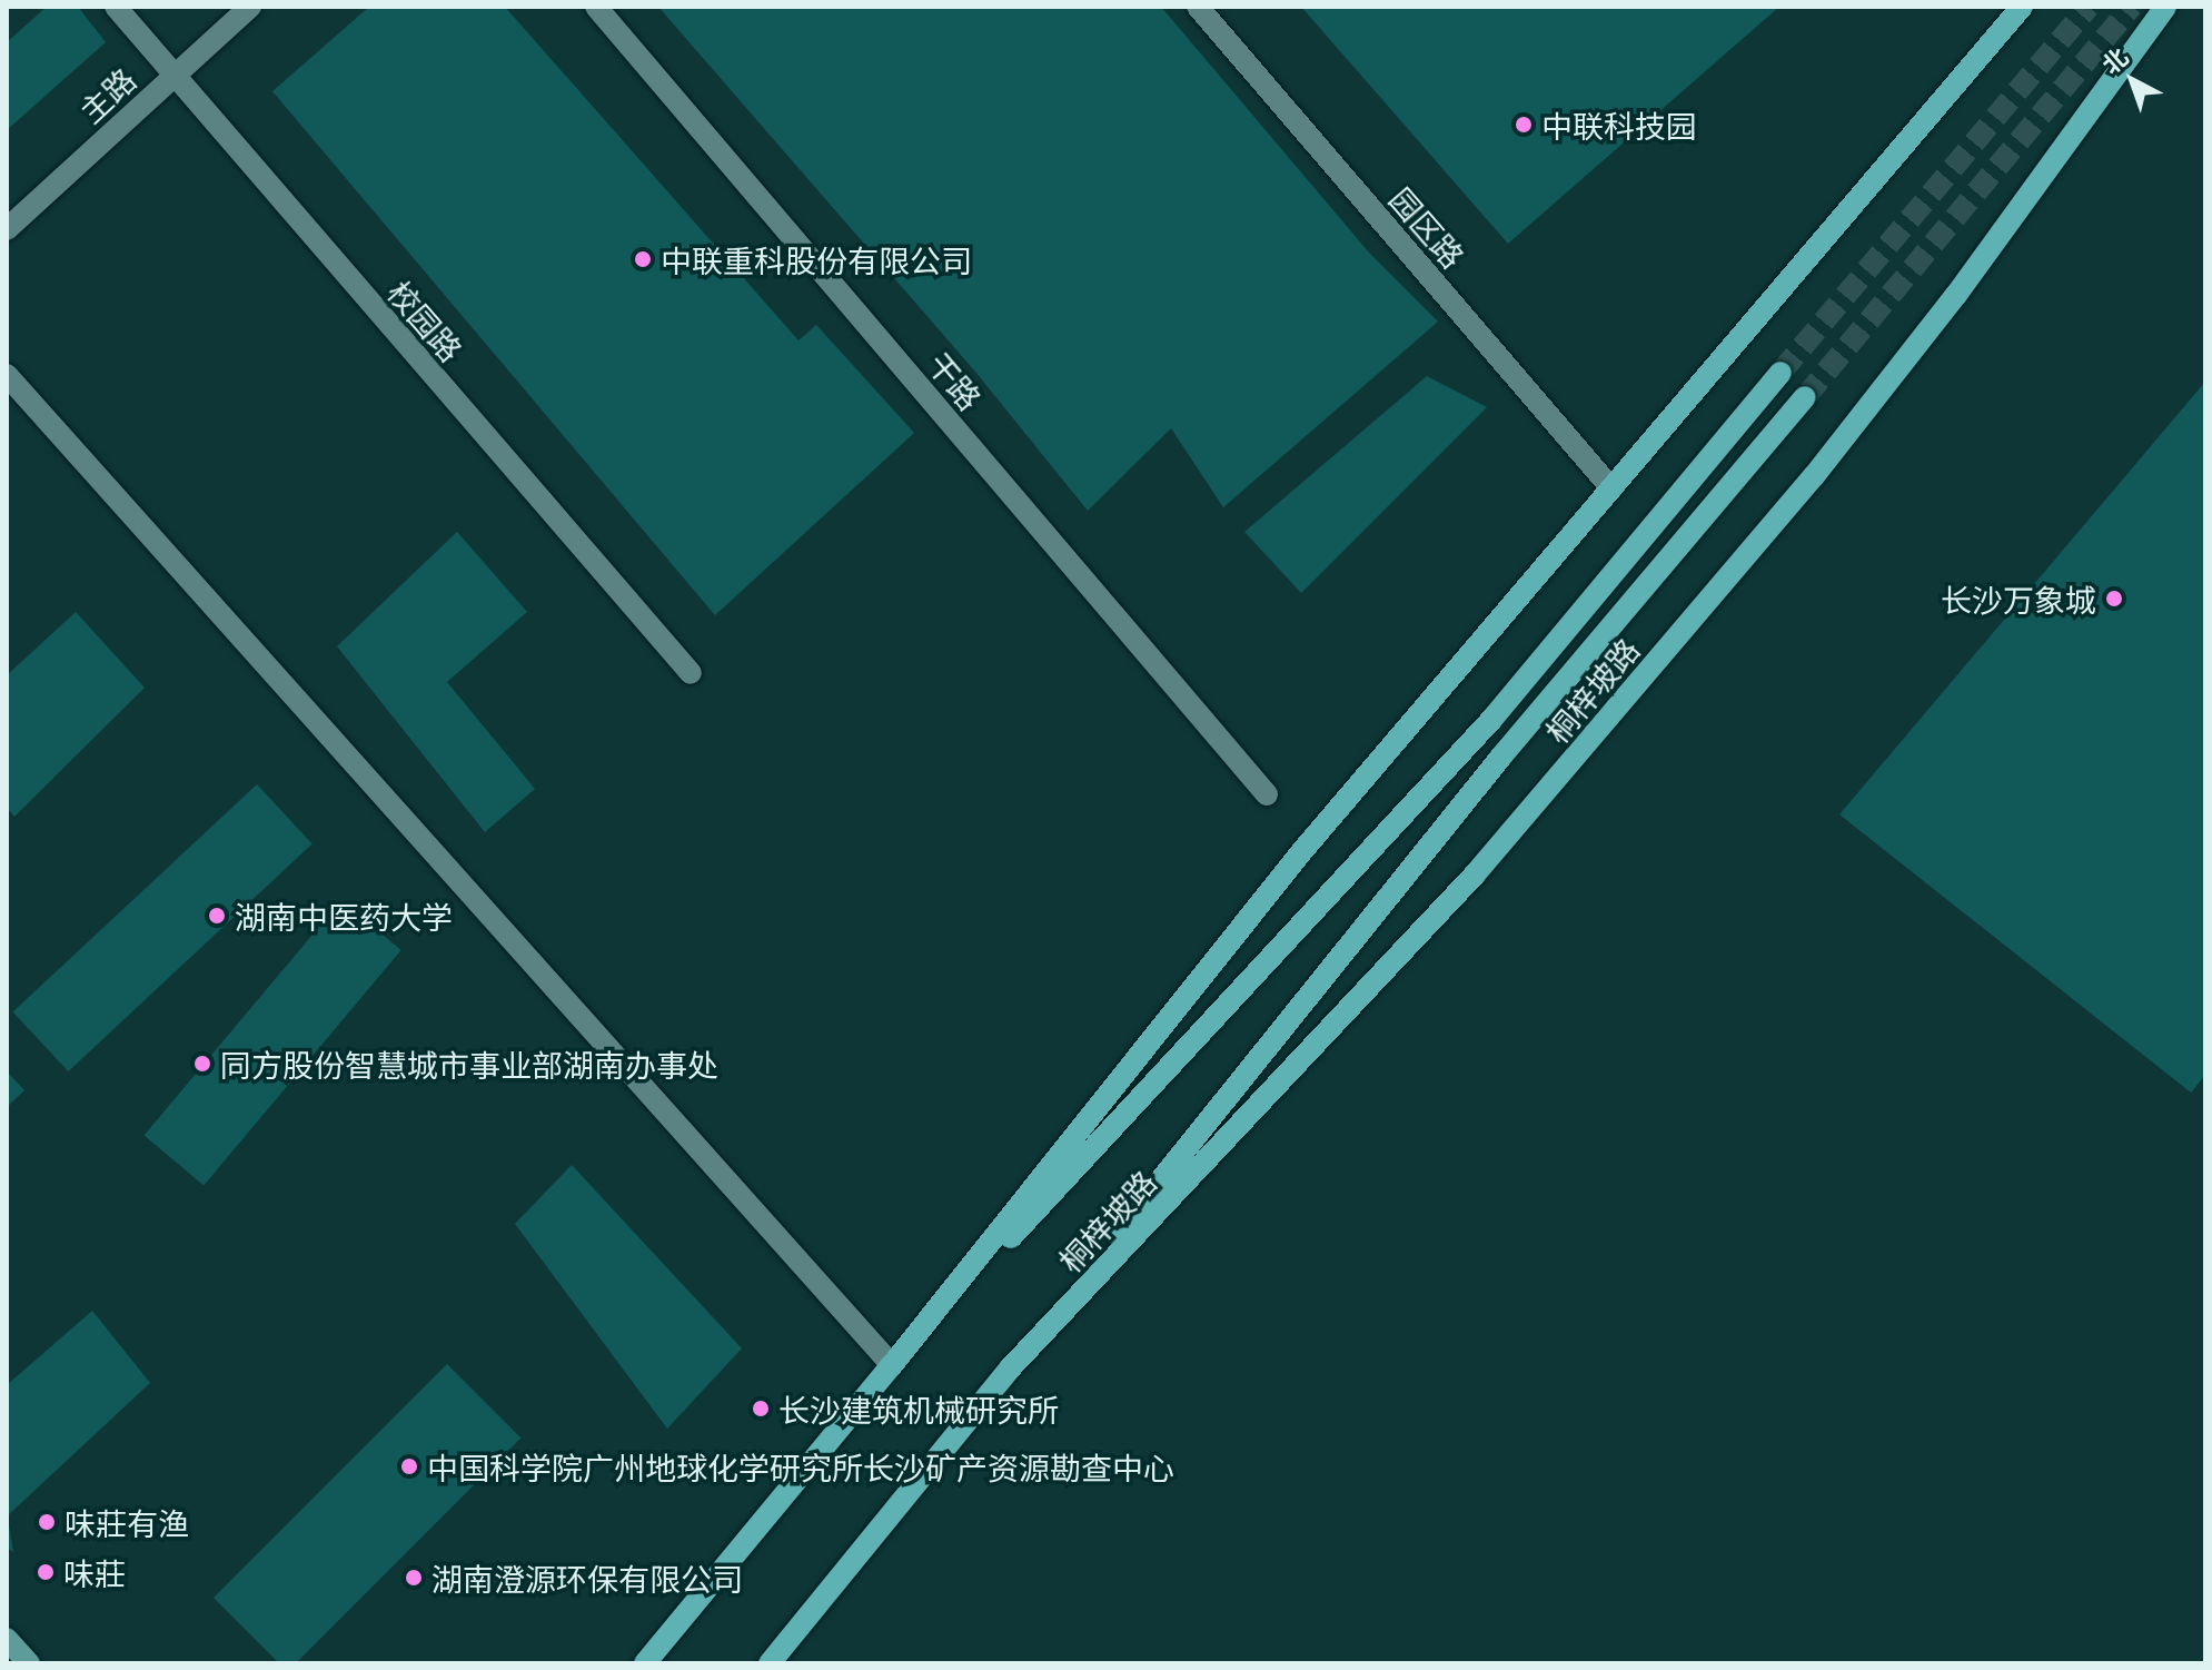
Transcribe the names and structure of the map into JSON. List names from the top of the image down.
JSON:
{
  "streets": {
    "main road": ["桐梓坡路"],
    "street": [
      "主路",
      "园区路",
      "校园路",
      "干路"
    ]
  },
  "crossings": [
    ["主路", "校园路"],
    ["园区路", "桐梓坡路"]
  ],
  "places": [
    "中联科技园",
    "中联重科股份有限公司",
    "长沙万象城",
    "湖南中医药大学",
    "同方股份智慧城市事业部湖南办事处",
    "长沙建筑机械研究所",
    "中国科学院广州地球化学研究所长沙矿产资源勘查中心",
    "味莊有渔",
    "味莊",
    "湖南澄源环保有限公司"
  ],
  "north": "top left"
}
